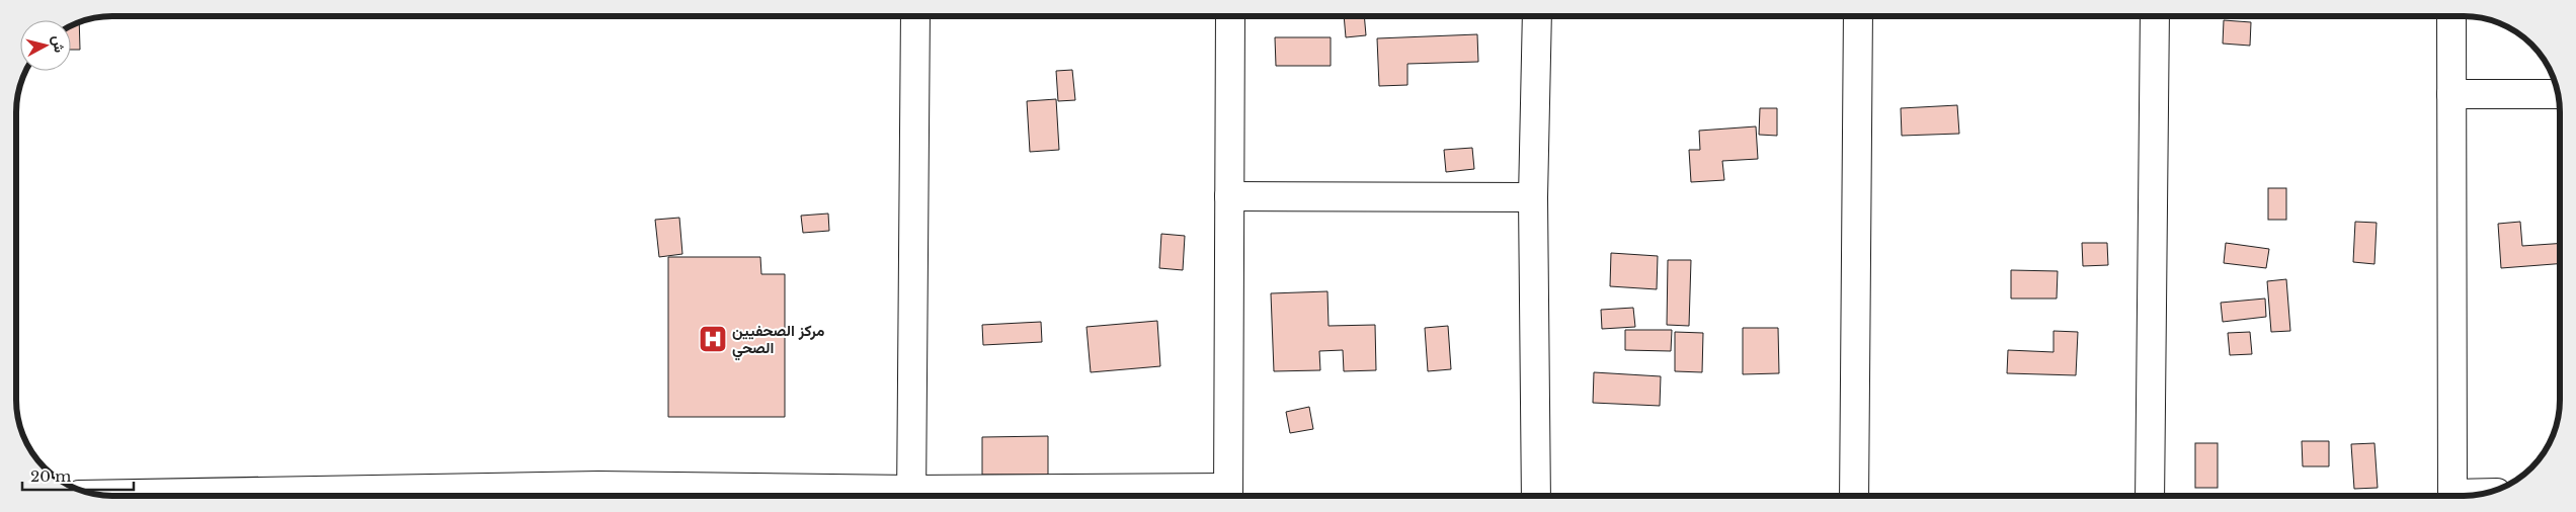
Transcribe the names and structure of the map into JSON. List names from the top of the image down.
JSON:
{
  "places": {
    "hospital": ["مركز الصحفيين الصحي"]
  },
  "scale_bar": "20 m",
  "north": "right"
}
